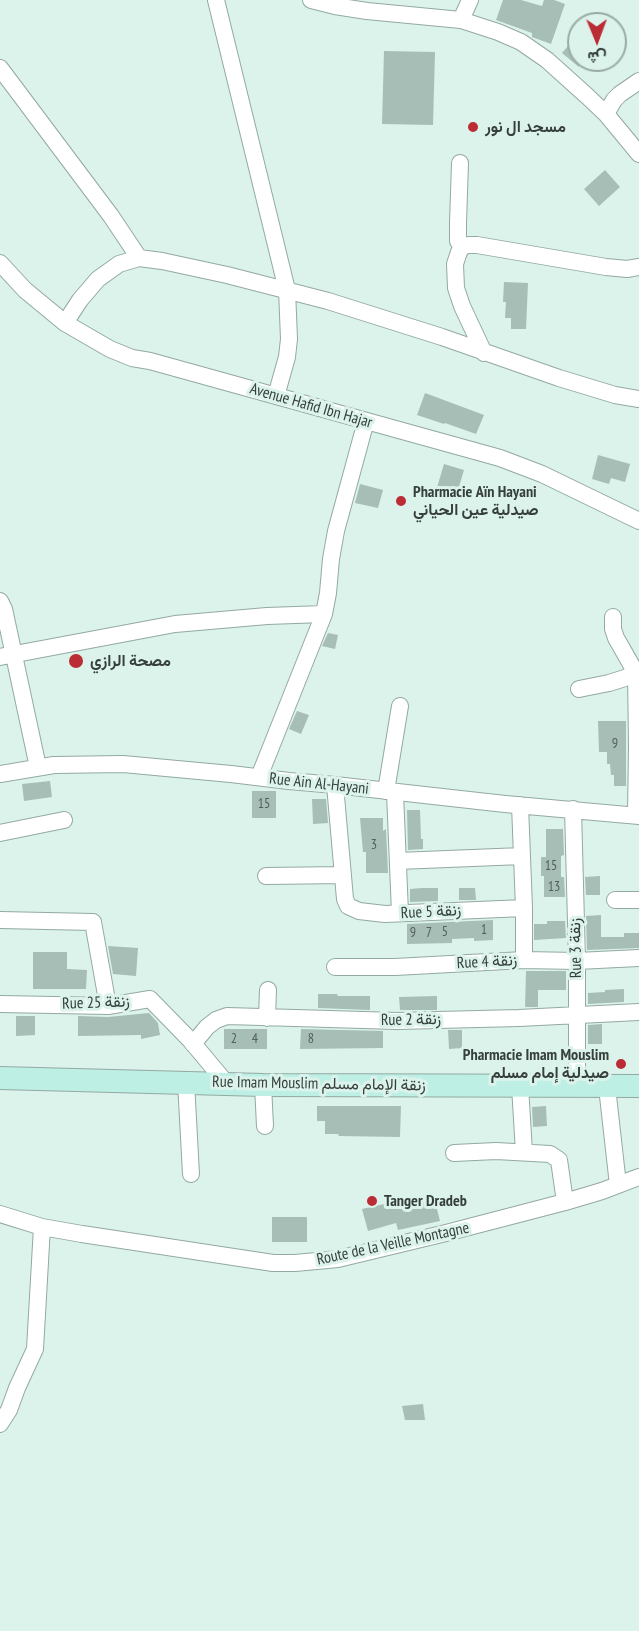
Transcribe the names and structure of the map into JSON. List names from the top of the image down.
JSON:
{
  "streets": {
    "main road": ["Rue Imam Mouslim زنقة الإمام مسلم"],
    "street": [
      "Avenue Hafid Ibn Hajar",
      "Rue Ain Al-Hayani",
      "Rue 5 زنقة",
      "Rue 3 زنقة",
      "Rue 4 زنقة",
      "Rue 25 زنقة",
      "Rue 2 زنقة",
      "Route de la Veille Montagne"
    ]
  },
  "crossings": [
    ["Rue Ain Al-Hayani", "Rue 3 زنقة"],
    ["Rue 3 زنقة", "Rue 4 زنقة"],
    ["Rue 3 زنقة", "Rue 2 زنقة"],
    ["Rue 3 زنقة", "Rue Imam Mouslim زنقة الإمام مسلم"],
    ["Rue 25 زنقة", "Rue 2 زنقة"],
    ["Rue 25 زنقة", "Rue Imam Mouslim زنقة الإمام مسلم"]
  ],
  "places": [
    "مسجد ال نور",
    "Pharmacie Aïn Hayani صيدلية عين الحياني",
    "مصحة الرازي",
    "Pharmacie Imam Mouslim صيدلية إمام مسلم",
    "Tanger Dradeb"
  ],
  "house_numbers": [
    "9",
    "15",
    "3",
    "15",
    "13",
    "1",
    "5",
    "9",
    "7",
    "2",
    "4",
    "8"
  ],
  "north": "bottom"
}
